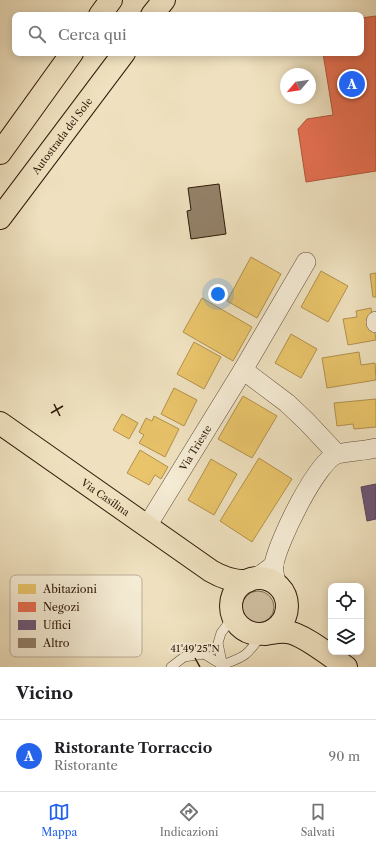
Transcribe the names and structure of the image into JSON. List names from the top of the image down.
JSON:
{
  "streets": {
    "main road": ["Autostrada del Sole", "Via Casilina"],
    "street": ["Via Trieste"]
  },
  "crossings": [
    ["Via Trieste", "Via Casilina"]
  ],
  "legend": [
    "Abitazioni",
    "Negozi",
    "Uffici",
    "Altro"
  ],
  "north": "bottom left",
  "page": {
    "search": "Cerca qui",
    "pins": "A",
    "heading": "Vicino",
    "list": [
      {
        "mark": "A",
        "name": "Ristorante Torraccio",
        "note": "Ristorante",
        "value": "90 m"
      }
    ],
    "nav": ["Mappa", "Indicazioni", "Salvati"]
  },
  "coordinates": ["41°49'25\"N"]
}
